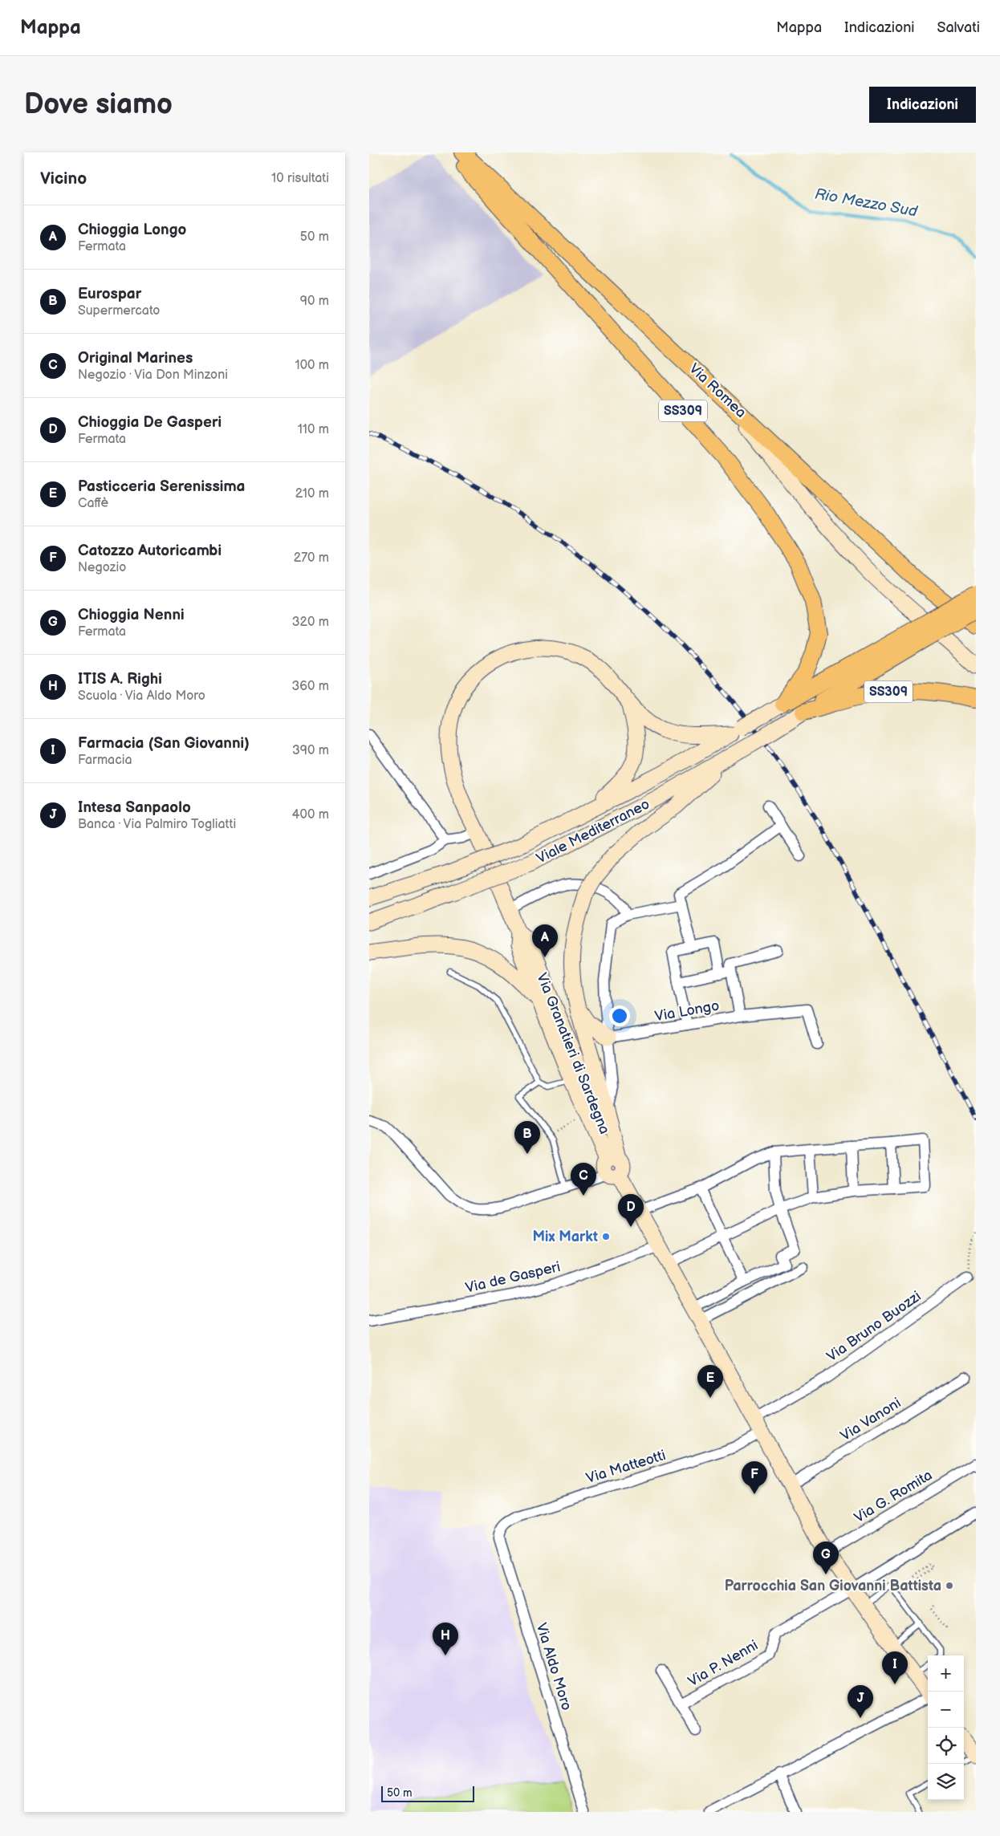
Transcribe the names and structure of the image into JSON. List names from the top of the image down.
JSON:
{
  "streets": {
    "main road": ["Via Romea", "SS309"],
    "street": [
      "Viale Mediterraneo",
      "Via Longo",
      "Via Granatieri di Sardegna",
      "Via de Gasperi",
      "Via Bruno Buozzi",
      "Via Vanoni",
      "Via Matteotti",
      "Via G. Romita",
      "Via P. Nenni",
      "Via Aldo Moro"
    ]
  },
  "crossings": [
    ["SS309", "Viale Mediterraneo"],
    ["Via Matteotti", "Via Aldo Moro"]
  ],
  "water": ["Rio Mezzo Sud"],
  "places": ["Mix Markt", "Parrocchia San Giovanni Battista"],
  "scale_bar": "50 m",
  "page": {
    "header": "Mappa",
    "nav": ["Mappa", "Indicazioni", "Salvati"],
    "buttons": "Indicazioni",
    "title": "Dove siamo",
    "heading": ["Vicino", "10 risultati"],
    "list": [
      {
        "mark": "A",
        "name": "Chioggia Longo",
        "note": "Fermata",
        "value": "50 m"
      },
      {
        "mark": "B",
        "name": "Eurospar",
        "note": "Supermercato",
        "value": "90 m"
      },
      {
        "mark": "C",
        "name": "Original Marines",
        "note": "Negozio · Via Don Minzoni",
        "value": "100 m"
      },
      {
        "mark": "D",
        "name": "Chioggia De Gasperi",
        "note": "Fermata",
        "value": "110 m"
      },
      {
        "mark": "E",
        "name": "Pasticceria Serenissima",
        "note": "Caffè",
        "value": "210 m"
      },
      {
        "mark": "F",
        "name": "Catozzo Autoricambi",
        "note": "Negozio",
        "value": "270 m"
      },
      {
        "mark": "G",
        "name": "Chioggia Nenni",
        "note": "Fermata",
        "value": "320 m"
      },
      {
        "mark": "H",
        "name": "ITIS A. Righi",
        "note": "Scuola · Via Aldo Moro",
        "value": "360 m"
      },
      {
        "mark": "I",
        "name": "Farmacia (San Giovanni)",
        "note": "Farmacia",
        "value": "390 m"
      },
      {
        "mark": "J",
        "name": "Intesa Sanpaolo",
        "note": "Banca · Via Palmiro Togliatti",
        "value": "400 m"
      }
    ],
    "pins": [
      "A",
      "B",
      "C",
      "D",
      "E",
      "F",
      "G",
      "H",
      "I",
      "J"
    ],
    "map_buttons": ["+", "−"],
    "scale": "50 m"
  }
}
